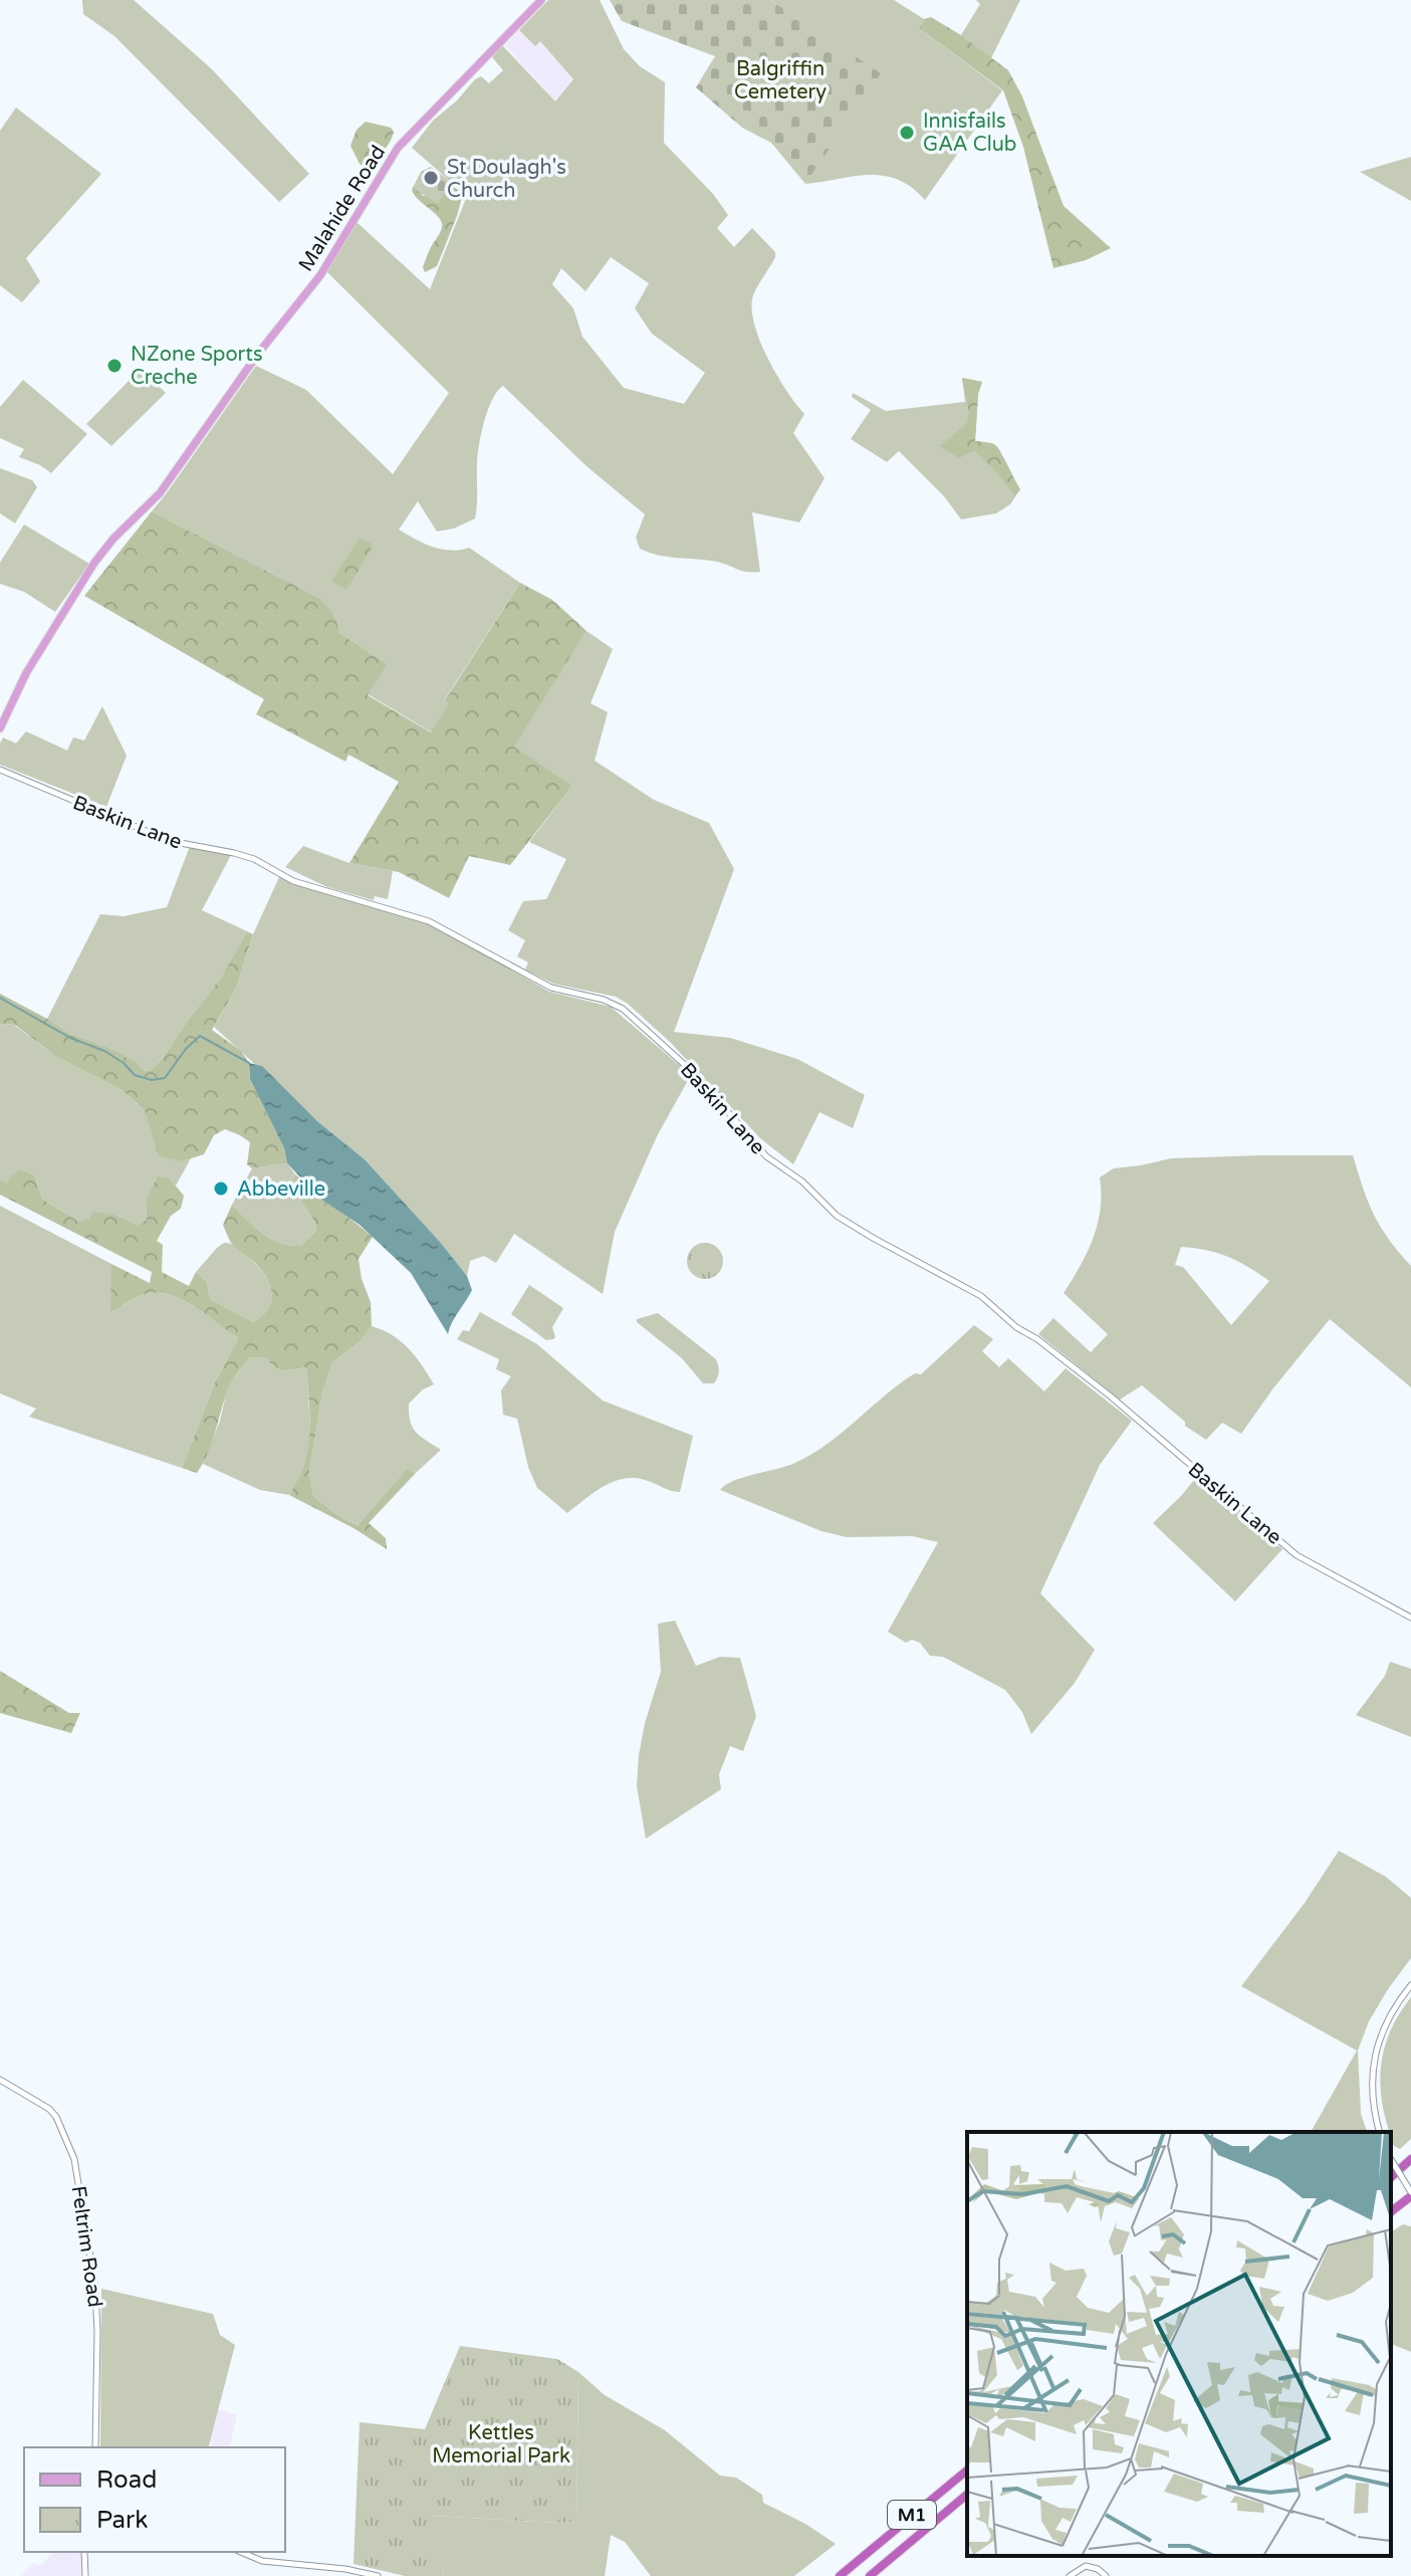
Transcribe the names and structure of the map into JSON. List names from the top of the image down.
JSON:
{
  "streets": {
    "highway": ["M1"],
    "main road": ["Malahide Road"],
    "street": ["Baskin Lane", "Feltrim Road"]
  },
  "parks": ["Balgriffin Cemetery", "Kettles Memorial Park"],
  "places": [
    "Innisfails GAA Club",
    "St Doulagh's Church",
    "NZone Sports Creche",
    "Abbeville"
  ],
  "legend": ["Road", "Park"]
}
